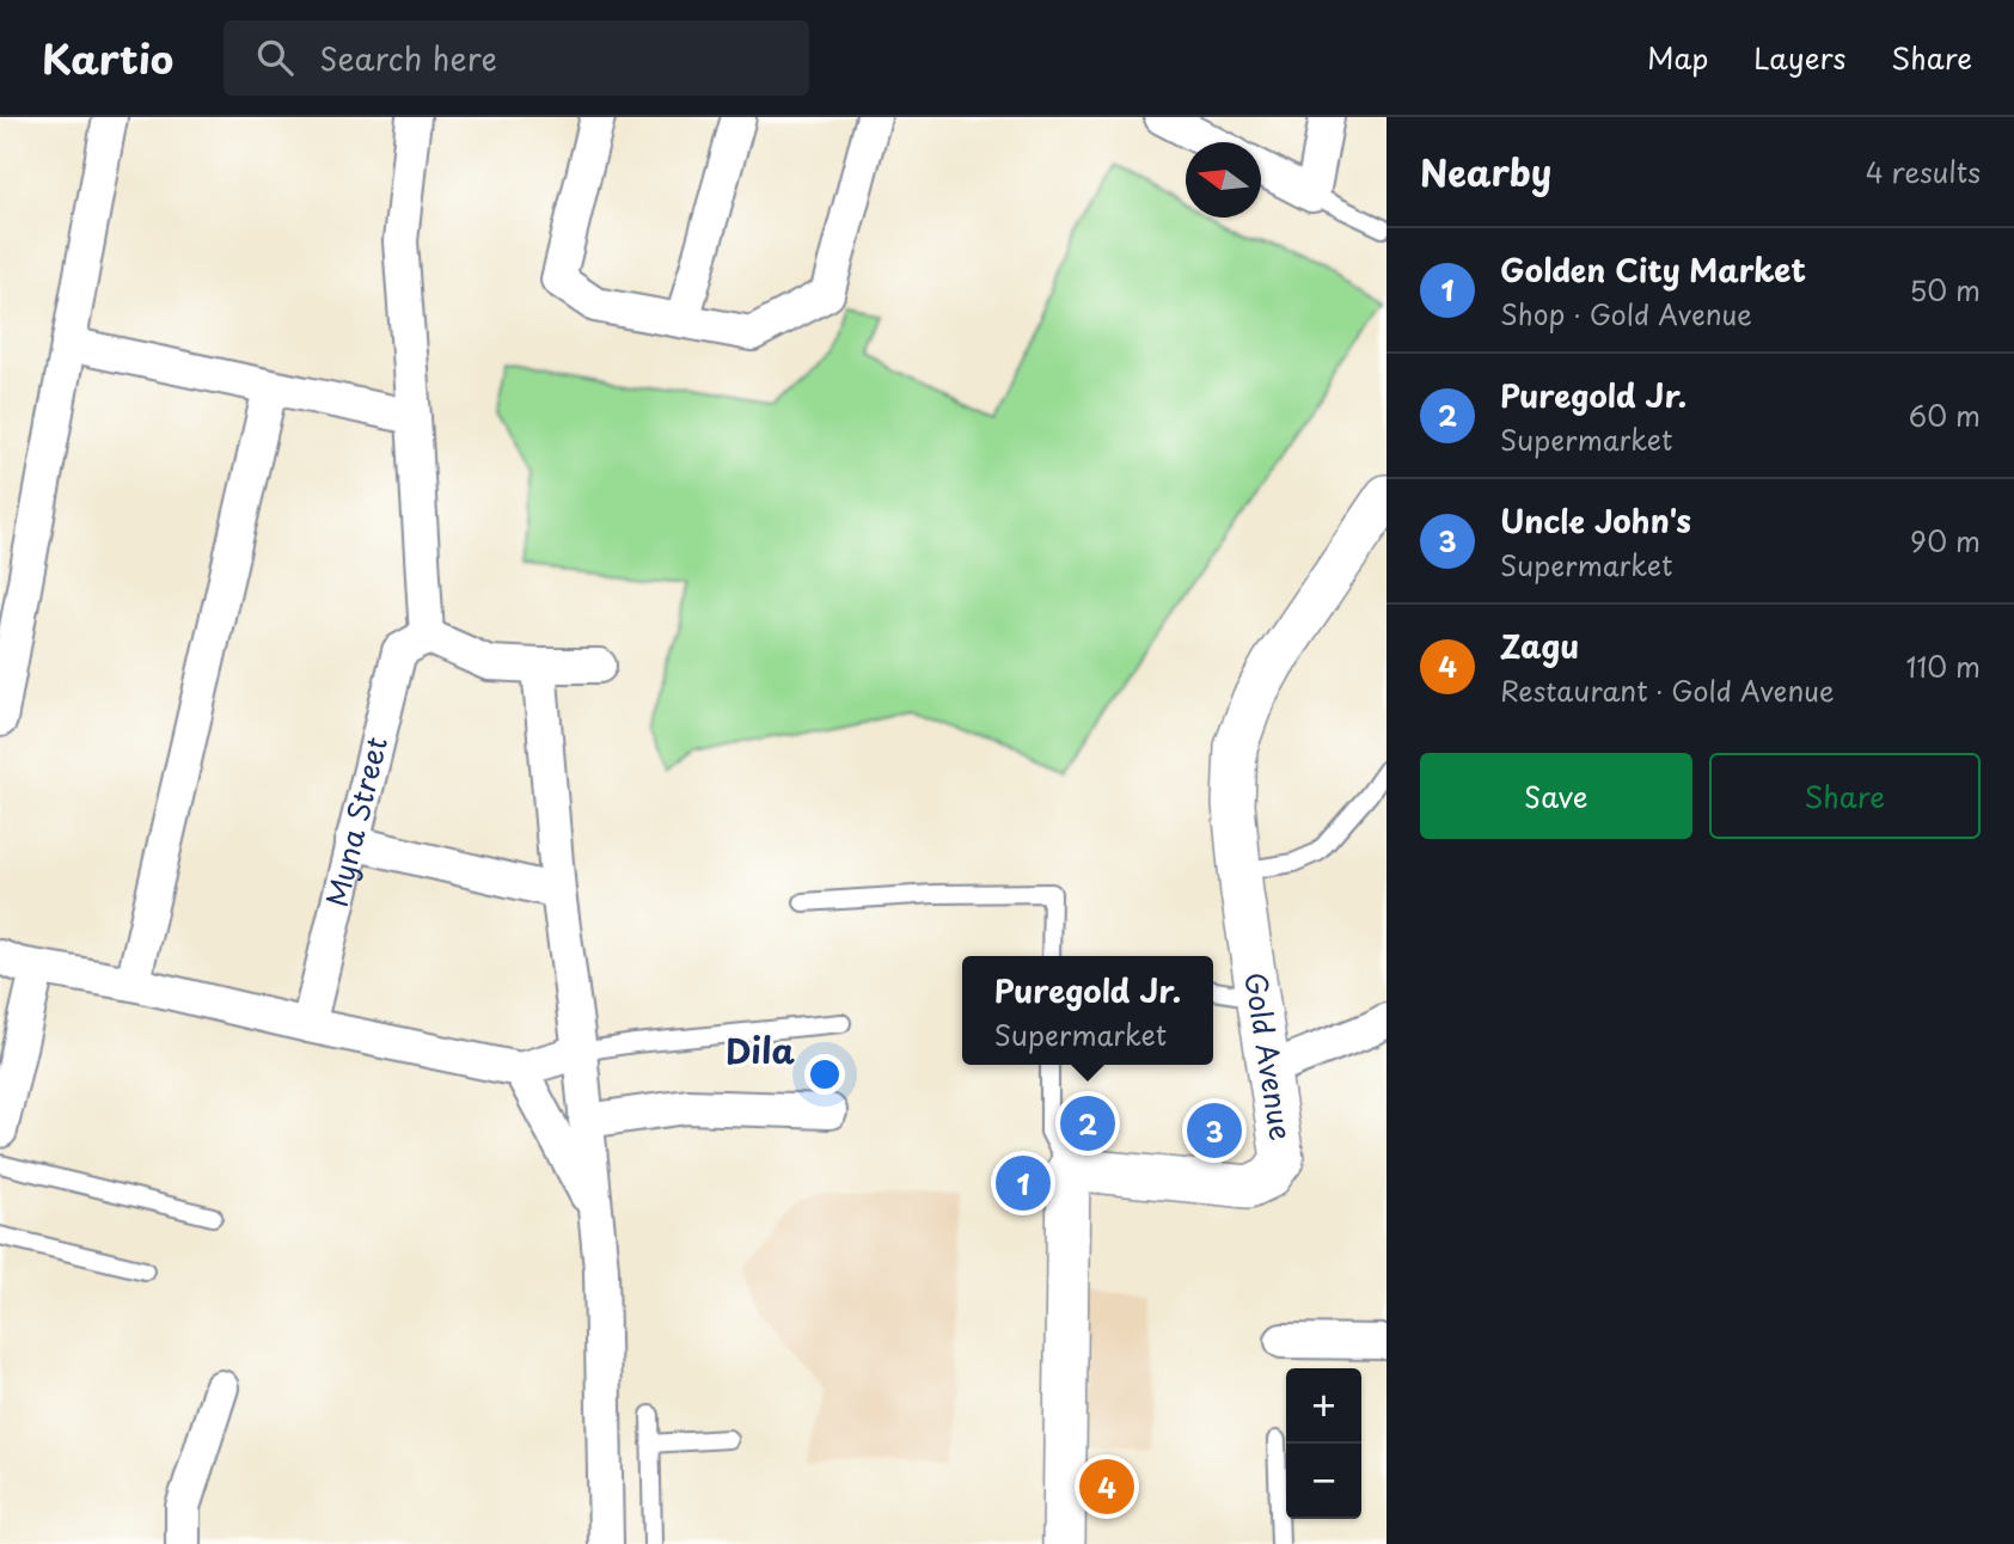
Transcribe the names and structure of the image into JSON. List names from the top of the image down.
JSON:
{
  "streets": {
    "street": ["Myna Street", "Gold Avenue"]
  },
  "districts": ["Dila"],
  "north": "left",
  "page": {
    "header": "Kartio",
    "search": "Search here",
    "nav": ["Map", "Layers", "Share"],
    "heading": ["Nearby", "4 results"],
    "list": [
      {
        "mark": "1",
        "name": "Golden City Market",
        "note": "Shop · Gold Avenue",
        "value": "50 m"
      },
      {
        "mark": "2",
        "name": "Puregold Jr.",
        "note": "Supermarket",
        "value": "60 m"
      },
      {
        "mark": "3",
        "name": "Uncle John's",
        "note": "Supermarket",
        "value": "90 m"
      },
      {
        "mark": "4",
        "name": "Zagu",
        "note": "Restaurant · Gold Avenue",
        "value": "110 m"
      }
    ],
    "buttons": ["Save", "Share"],
    "popup": ["Puregold Jr.", "Supermarket"],
    "pins": [
      "2",
      "3",
      "1",
      "4"
    ],
    "map_buttons": ["+", "−"]
  }
}
